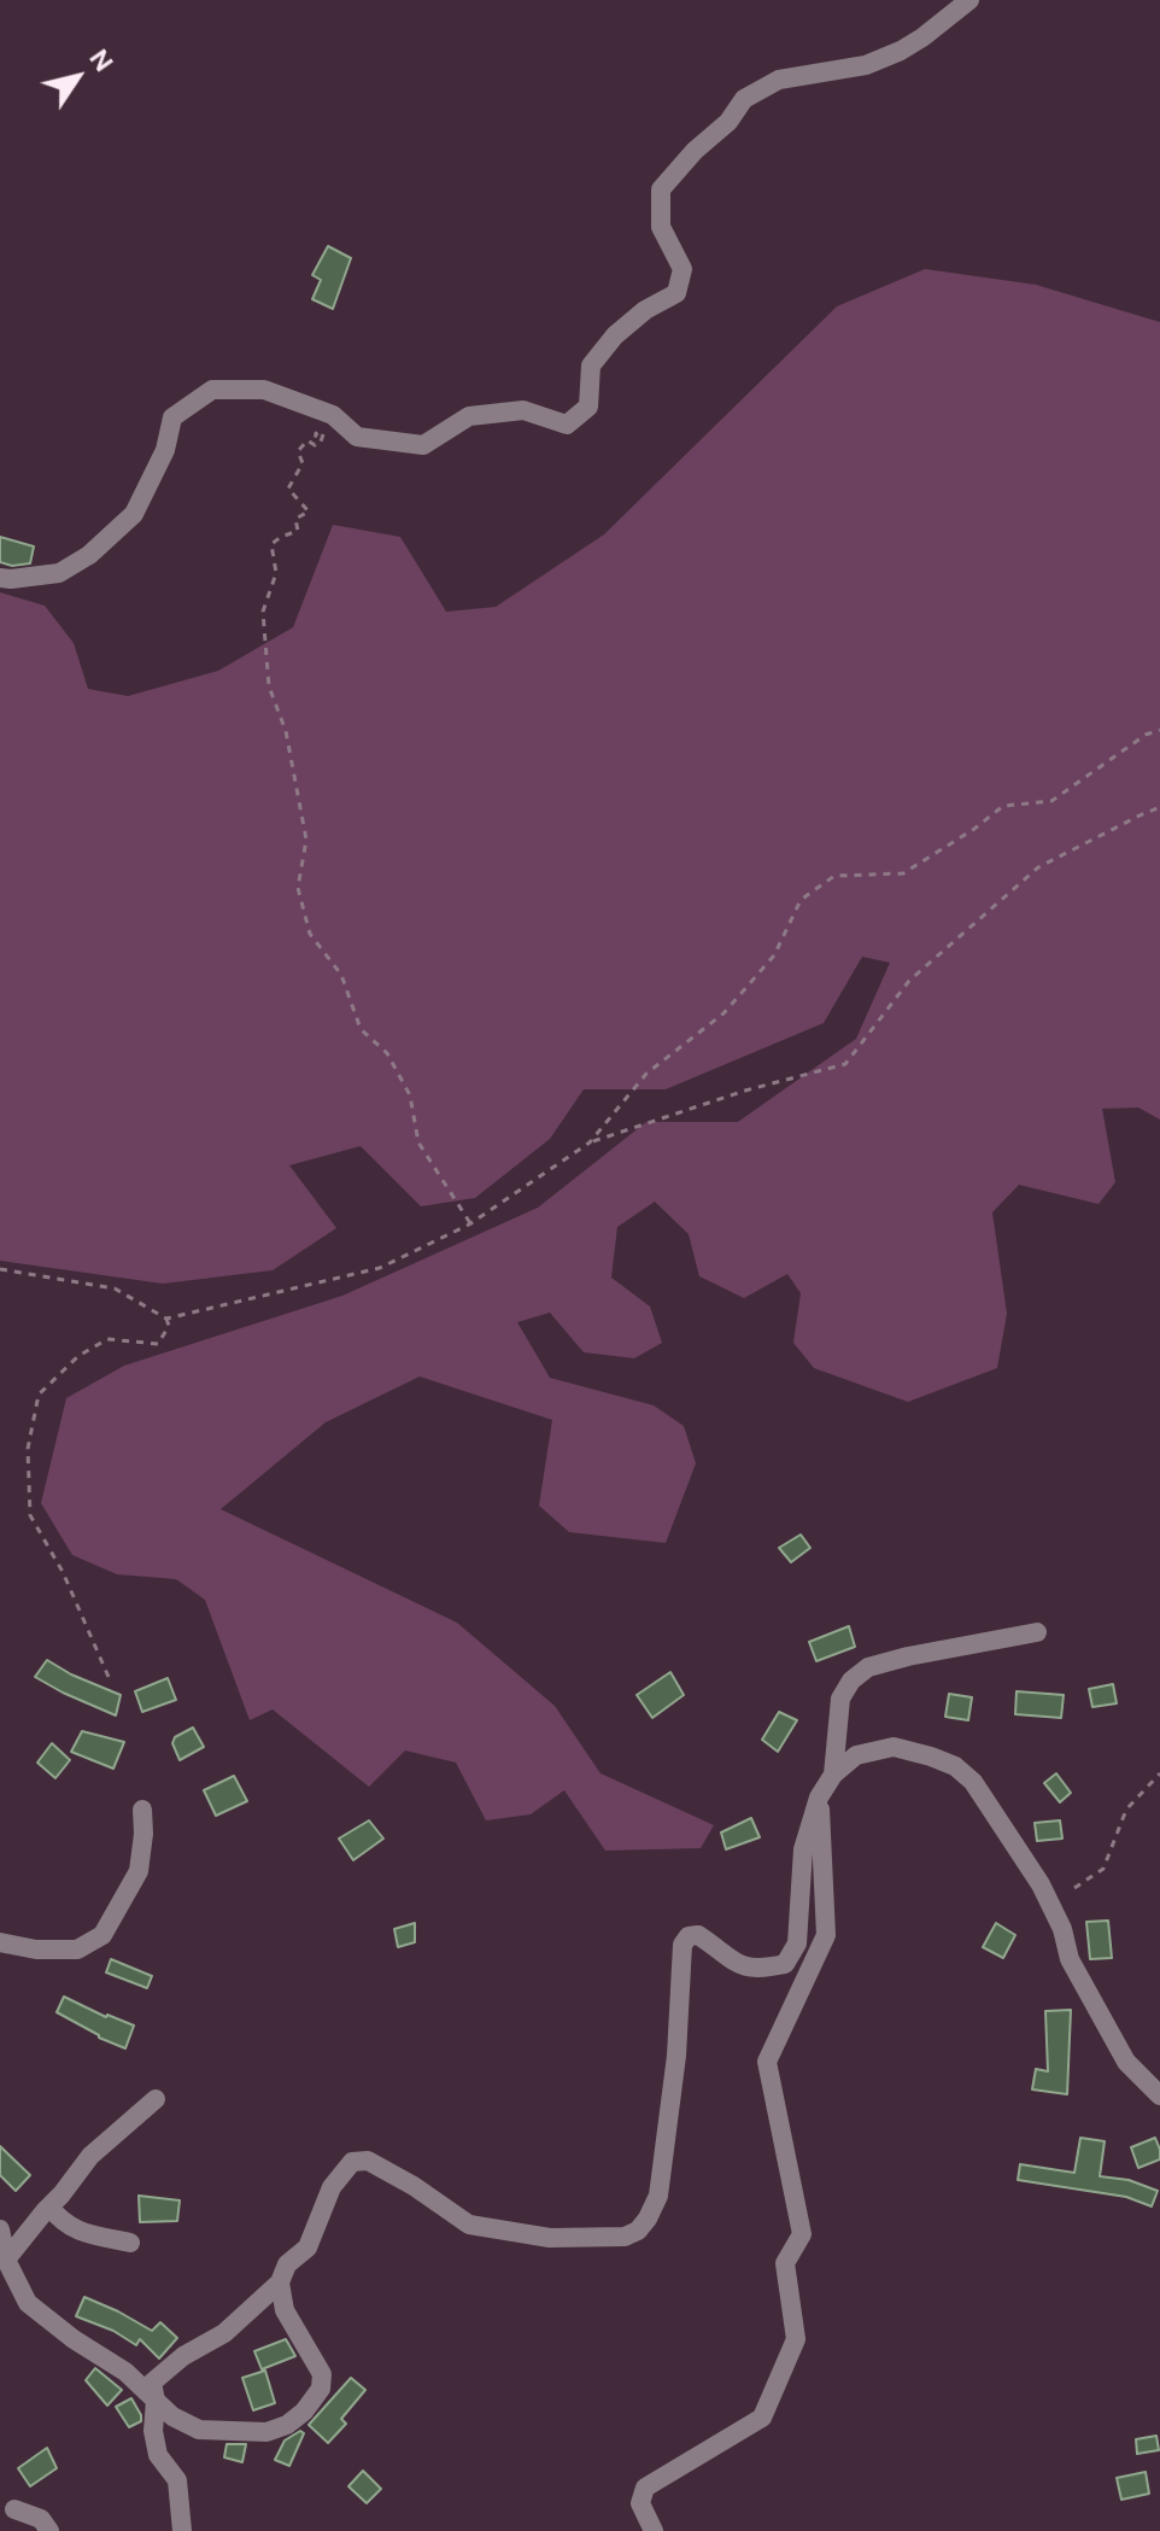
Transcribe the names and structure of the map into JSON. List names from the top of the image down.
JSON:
{
  "north": "top right"
}
